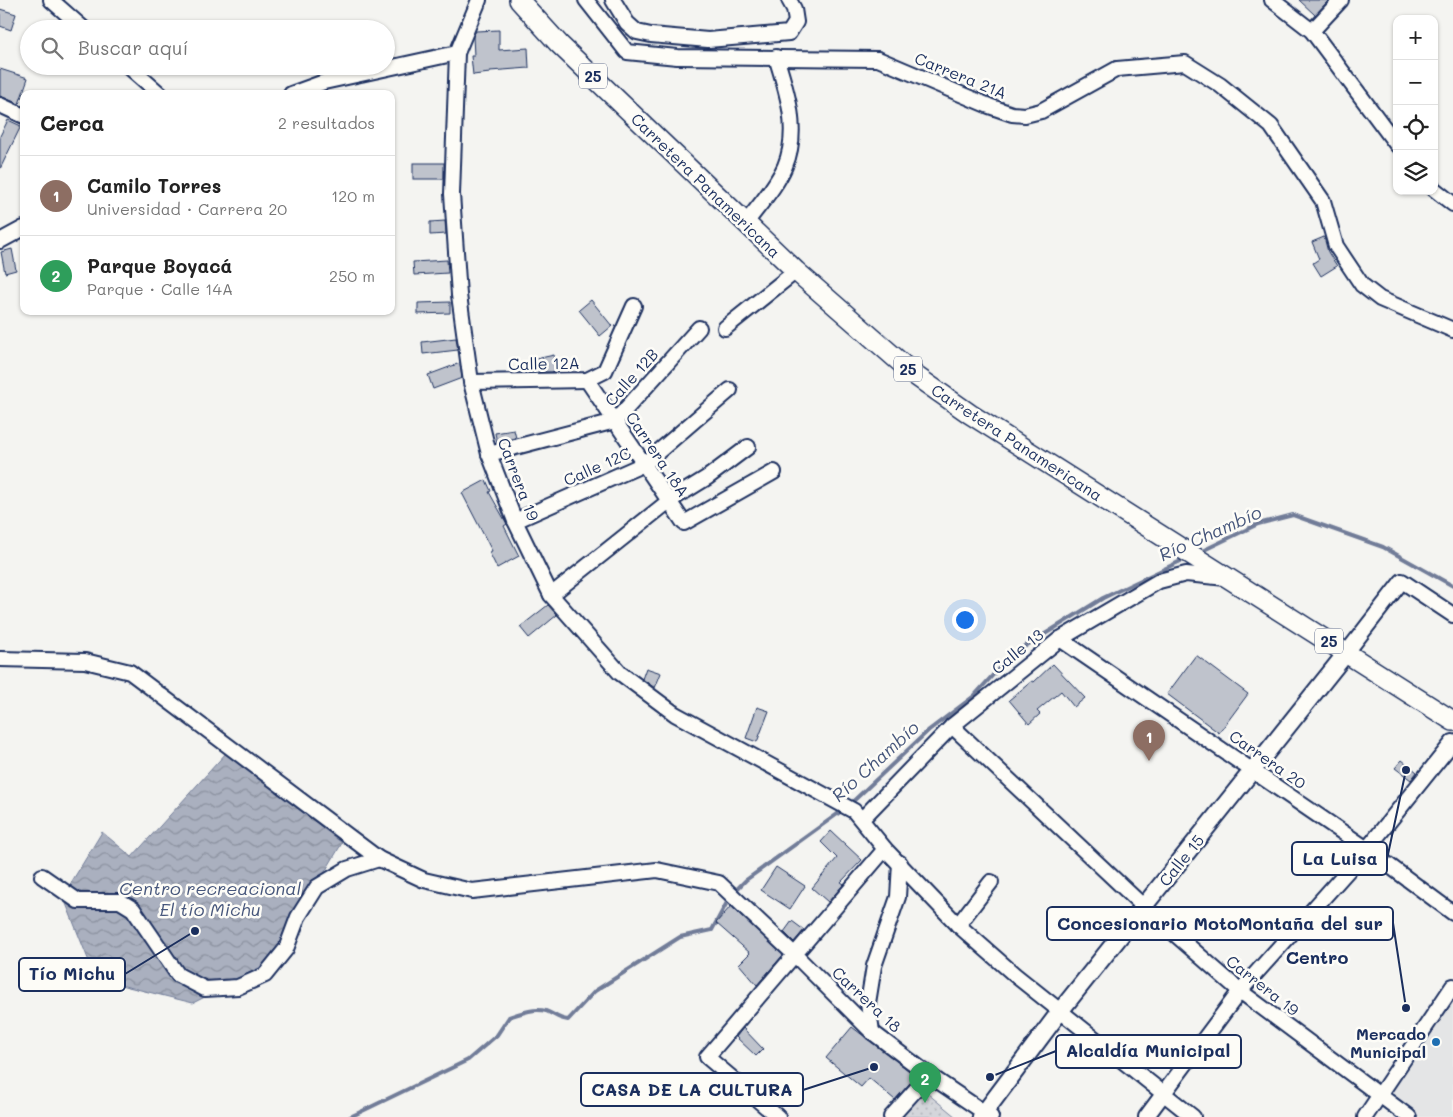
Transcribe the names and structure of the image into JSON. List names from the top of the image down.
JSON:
{
  "streets": {
    "highway": ["25", "Carretera Panamericana"],
    "main road": ["Calle 15"],
    "street": [
      "Carrera 21A",
      "Calle 12A",
      "Calle 12B",
      "Carrera 18A",
      "Calle 12C",
      "Carrera 19",
      "Calle 13",
      "Carrera 20",
      "Carrera 18"
    ]
  },
  "crossings": [
    ["Carretera Panamericana", "Calle 13"],
    ["Carretera Panamericana", "Calle 15"],
    ["Calle 12A", "Carrera 18A"],
    ["Calle 12A", "Carrera 19"],
    ["Calle 12B", "Carrera 18A"],
    ["Calle 12B", "Carrera 19"],
    ["Carrera 18A", "Calle 12C"],
    ["Calle 12C", "Carrera 19"],
    ["Carrera 19", "Calle 13"],
    ["Carrera 19", "Calle 15"],
    ["Calle 13", "Carrera 20"],
    ["Carrera 20", "Calle 15"],
    ["Calle 15", "Carrera 18"]
  ],
  "districts": ["Centro"],
  "water": ["Río Chambío", "Centro recreacional El tío Michu"],
  "places": [
    "La Luisa",
    "Tío Michu",
    "Concesionario MotoMontaña del sur",
    "Mercado Municipal",
    "CASA DE LA CULTURA",
    "Alcaldía Municipal"
  ],
  "page": {
    "map_buttons": ["+", "−"],
    "search": "Buscar aquí",
    "heading": ["Cerca", "2 resultados"],
    "list": [
      {
        "mark": "1",
        "name": "Camilo Torres",
        "note": "Universidad · Carrera 20",
        "value": "120 m"
      },
      {
        "mark": "2",
        "name": "Parque Boyacá",
        "note": "Parque · Calle 14A",
        "value": "250 m"
      }
    ],
    "pins": ["1", "2"]
  }
}
